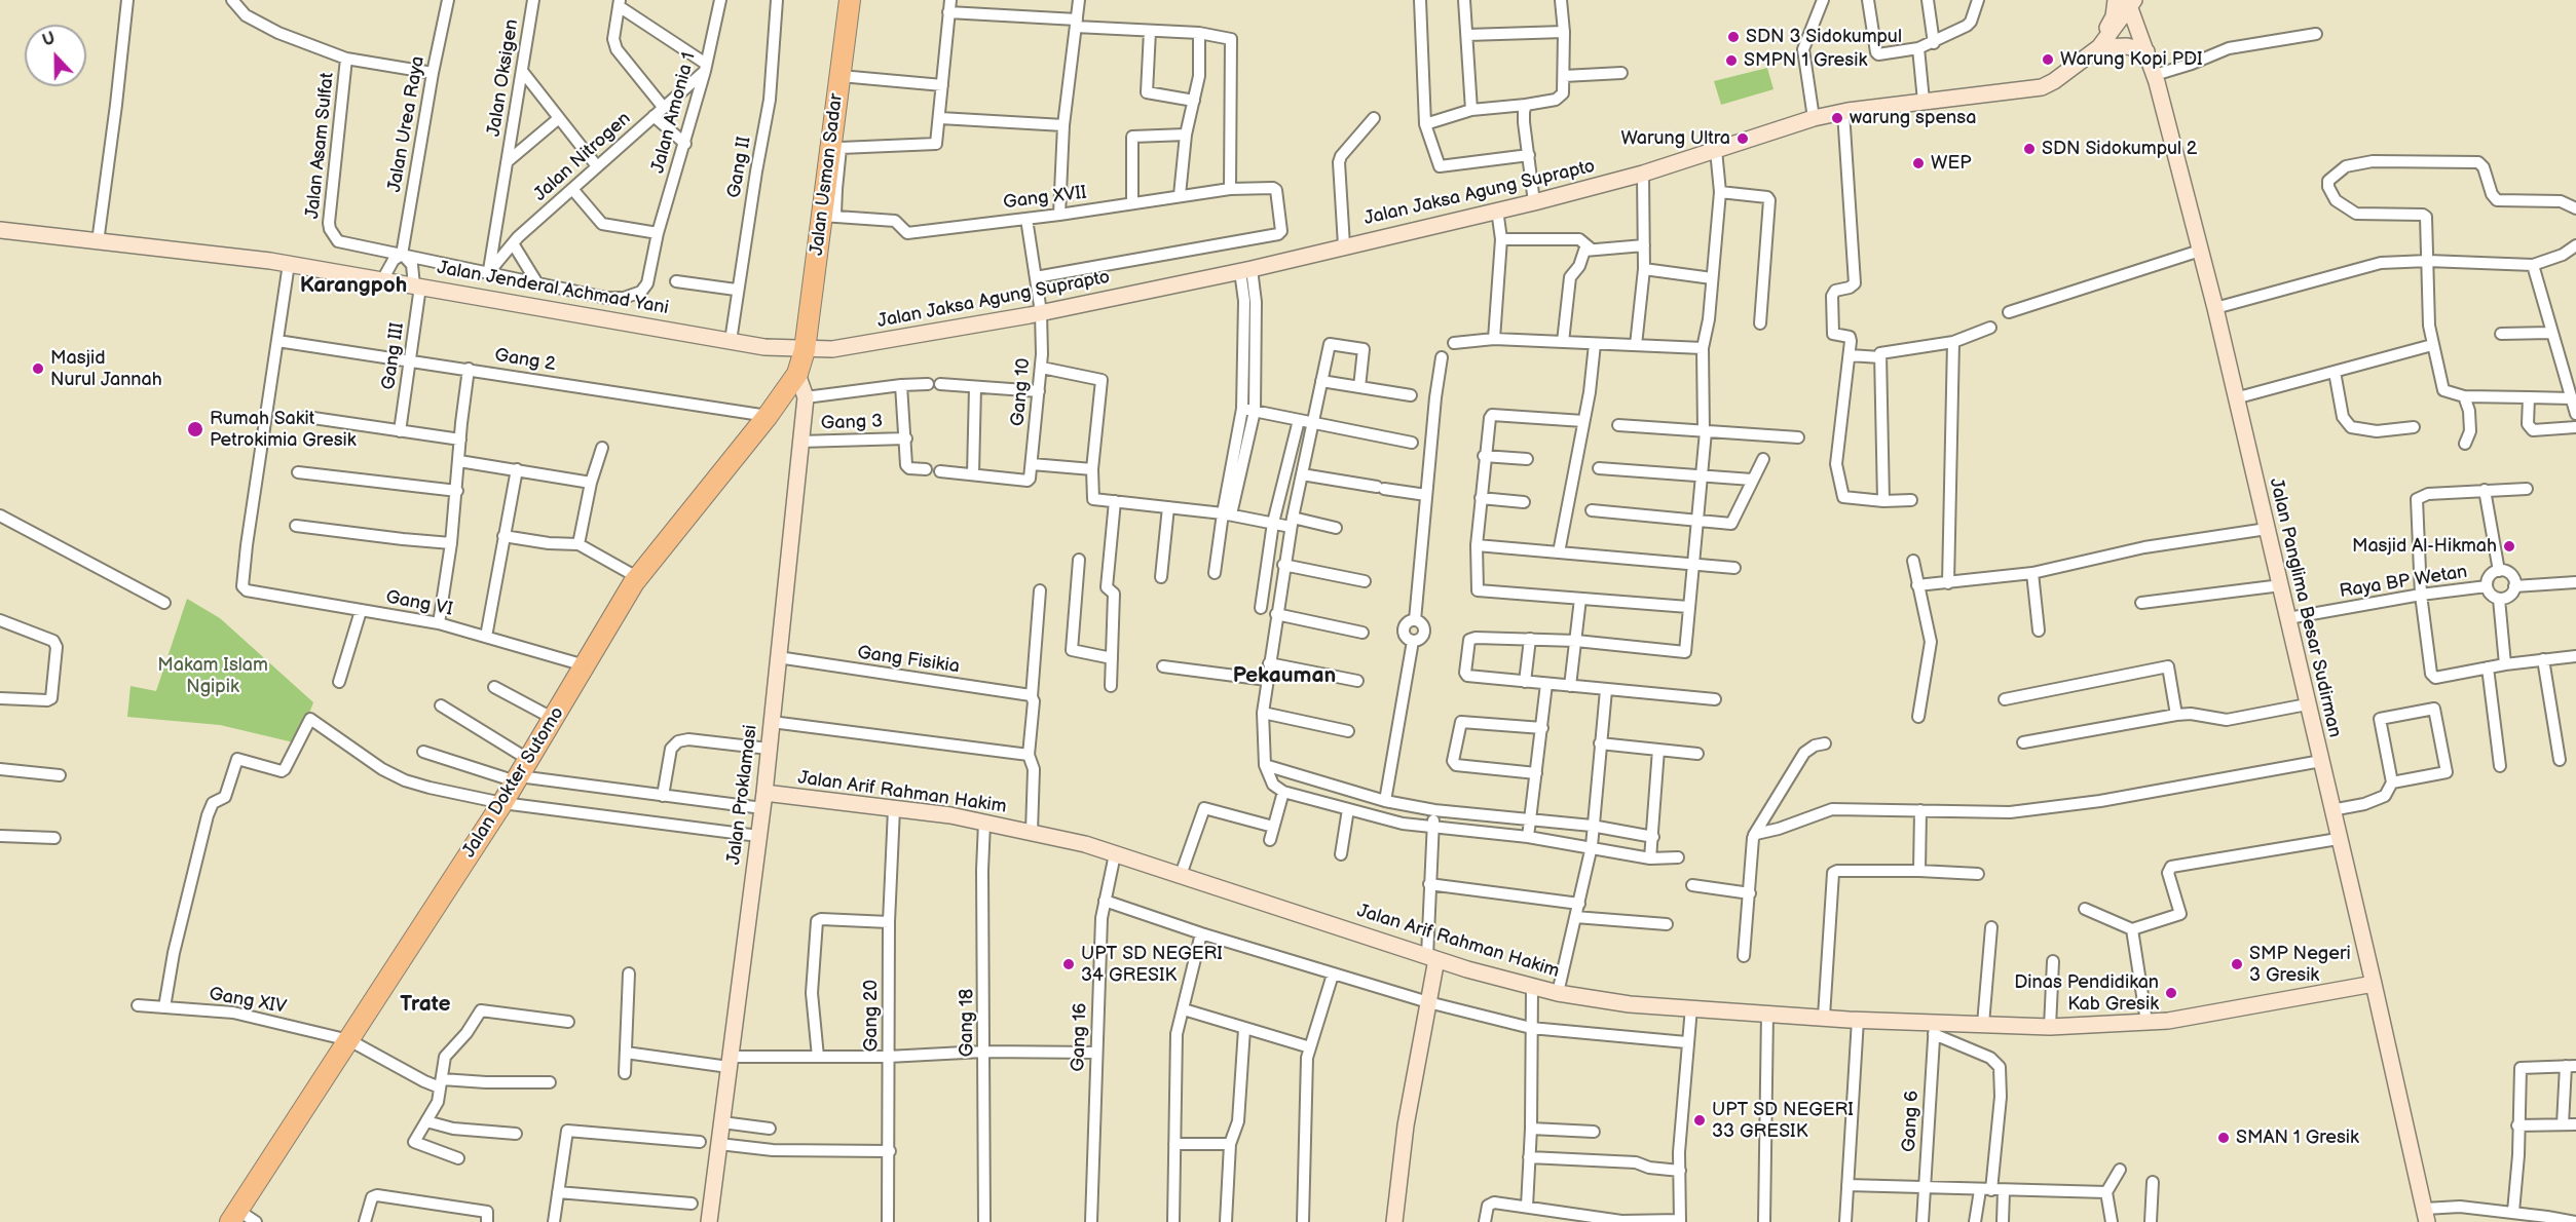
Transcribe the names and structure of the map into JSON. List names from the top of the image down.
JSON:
{
  "streets": {
    "highway": ["Jalan Usman Sadar", "Jalan Dokter Sutomo"],
    "main road": [
      "Jalan Jaksa Agung Suprapto",
      "Jalan Jenderal Achmad Yani",
      "Jalan Panglima Besar Sudirman",
      "Jalan Arif Rahman Hakim",
      "Jalan Proklamasi"
    ],
    "street": [
      "Jalan Oksigen",
      "Jalan Amonia 1",
      "Jalan Urea Raya",
      "Jalan Asam Sulfat",
      "Jalan Nitrogen",
      "Gang II",
      "Gang XVII",
      "Gang III",
      "Gang 2",
      "Gang 10",
      "Gang 3",
      "Raya BP Wetan",
      "Gang VI",
      "Gang Fisikia",
      "Gang XIV",
      "Gang 20",
      "Gang 18",
      "Gang 16",
      "Gang 6"
    ]
  },
  "crossings": [
    ["Jalan Oksigen", "Jalan Asam Sulfat"],
    ["Jalan Oksigen", "Jalan Nitrogen"],
    ["Jalan Amonia 1", "Jalan Asam Sulfat"],
    ["Jalan Amonia 1", "Jalan Nitrogen"],
    ["Jalan Urea Raya", "Jalan Asam Sulfat"],
    ["Jalan Asam Sulfat", "Jalan Nitrogen"],
    ["Gang II", "Jalan Jenderal Achmad Yani"],
    ["Jalan Usman Sadar", "Jalan Jaksa Agung Suprapto"],
    ["Jalan Usman Sadar", "Gang XVII"],
    ["Jalan Usman Sadar", "Jalan Jenderal Achmad Yani"],
    ["Jalan Usman Sadar", "Jalan Dokter Sutomo"],
    ["Jalan Jaksa Agung Suprapto", "Jalan Jenderal Achmad Yani"],
    ["Jalan Jaksa Agung Suprapto", "Gang 10"],
    ["Jalan Jaksa Agung Suprapto", "Jalan Panglima Besar Sudirman"],
    ["Jalan Jaksa Agung Suprapto", "Jalan Dokter Sutomo"],
    ["Gang XVII", "Gang 10"],
    ["Jalan Jenderal Achmad Yani", "Gang III"],
    ["Jalan Jenderal Achmad Yani", "Jalan Dokter Sutomo"],
    ["Gang III", "Gang 2"],
    ["Gang 2", "Gang VI"],
    ["Gang 2", "Jalan Dokter Sutomo"],
    ["Gang 3", "Jalan Proklamasi"],
    ["Raya BP Wetan", "Jalan Panglima Besar Sudirman"],
    ["Gang VI", "Jalan Dokter Sutomo"],
    ["Jalan Panglima Besar Sudirman", "Jalan Arif Rahman Hakim"],
    ["Gang Fisikia", "Jalan Proklamasi"],
    ["Jalan Dokter Sutomo", "Jalan Proklamasi"],
    ["Jalan Dokter Sutomo", "Gang XIV"],
    ["Jalan Arif Rahman Hakim", "Jalan Proklamasi"],
    ["Jalan Arif Rahman Hakim", "Gang 20"],
    ["Jalan Arif Rahman Hakim", "Gang 18"],
    ["Jalan Arif Rahman Hakim", "Gang 16"],
    ["Jalan Arif Rahman Hakim", "Gang 6"]
  ],
  "districts": ["Karangpoh", "Pekauman", "Trate"],
  "parks": ["Makam Islam Ngipik"],
  "places": [
    "SDN 3 Sidokumpul",
    "Warung Kopi PDI",
    "SMPN 1 Gresik",
    "warung spensa",
    "Warung Ultra",
    "SDN Sidokumpul 2",
    "WEP",
    "Masjid Nurul Jannah",
    "Rumah Sakit Petrokimia Gresik",
    "Masjid Al-Hikmah",
    "UPT SD NEGERI 34 GRESIK",
    "SMP Negeri 3 Gresik",
    "Dinas Pendidikan Kab Gresik",
    "UPT SD NEGERI 33 GRESIK",
    "SMAN 1 Gresik"
  ],
  "north": "top"
}
